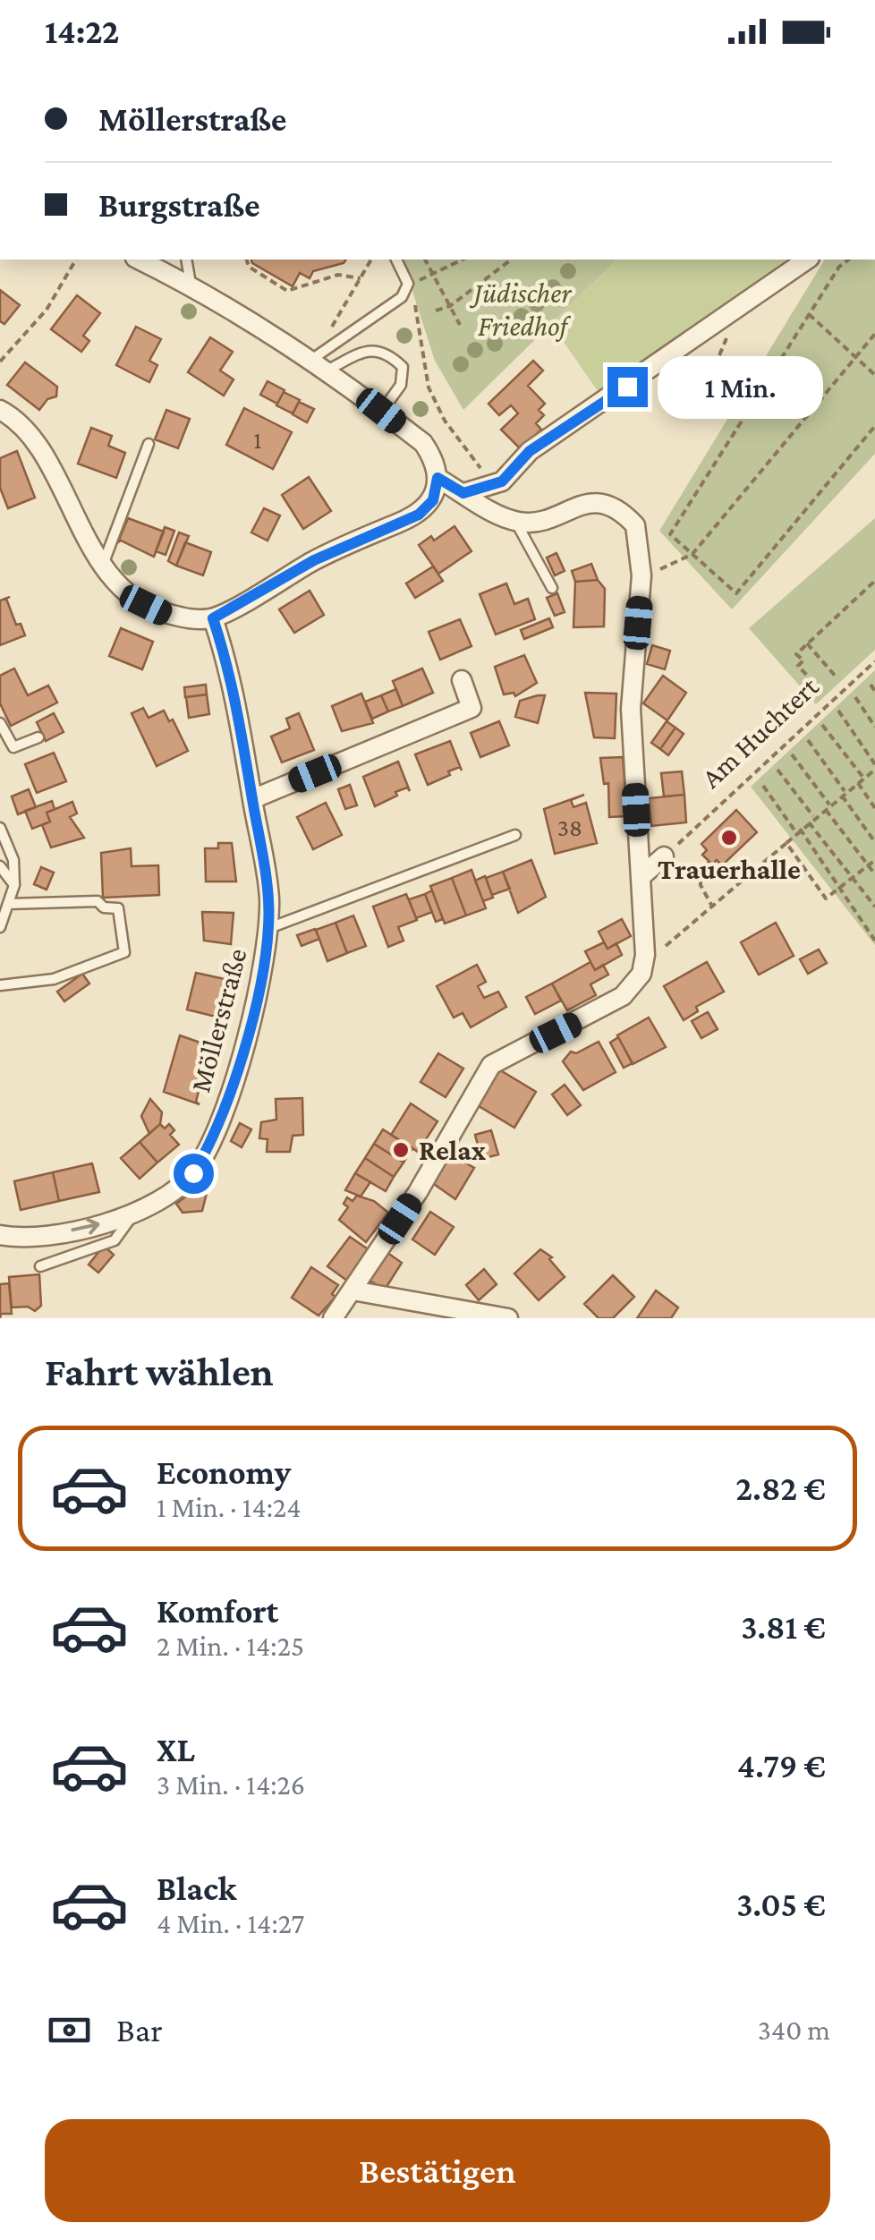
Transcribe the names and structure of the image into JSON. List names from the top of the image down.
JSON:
{
  "streets": {
    "street": ["Möllerstraße"],
    "path": ["Am Huchtert"]
  },
  "parks": ["Jüdischer Friedhof"],
  "places": ["Trauerhalle", "Relax"],
  "house_numbers": ["1", "38"],
  "page": {
    "status": "14:22",
    "banner": ["Möllerstraße", "Burgstraße"],
    "bubble": "1 Min.",
    "heading": "Fahrt wählen",
    "list": [
      {
        "name": "Economy",
        "note": "1 Min. · 14:24",
        "value": "2.82 €"
      },
      {
        "name": "Komfort",
        "note": "2 Min. · 14:25",
        "value": "3.81 €"
      },
      {
        "name": "XL",
        "note": "3 Min. · 14:26",
        "value": "4.79 €"
      },
      {
        "name": "Black",
        "note": "4 Min. · 14:27",
        "value": "3.05 €"
      }
    ],
    "pay": ["Bar", "340 m"],
    "buttons": "Bestätigen"
  }
}
